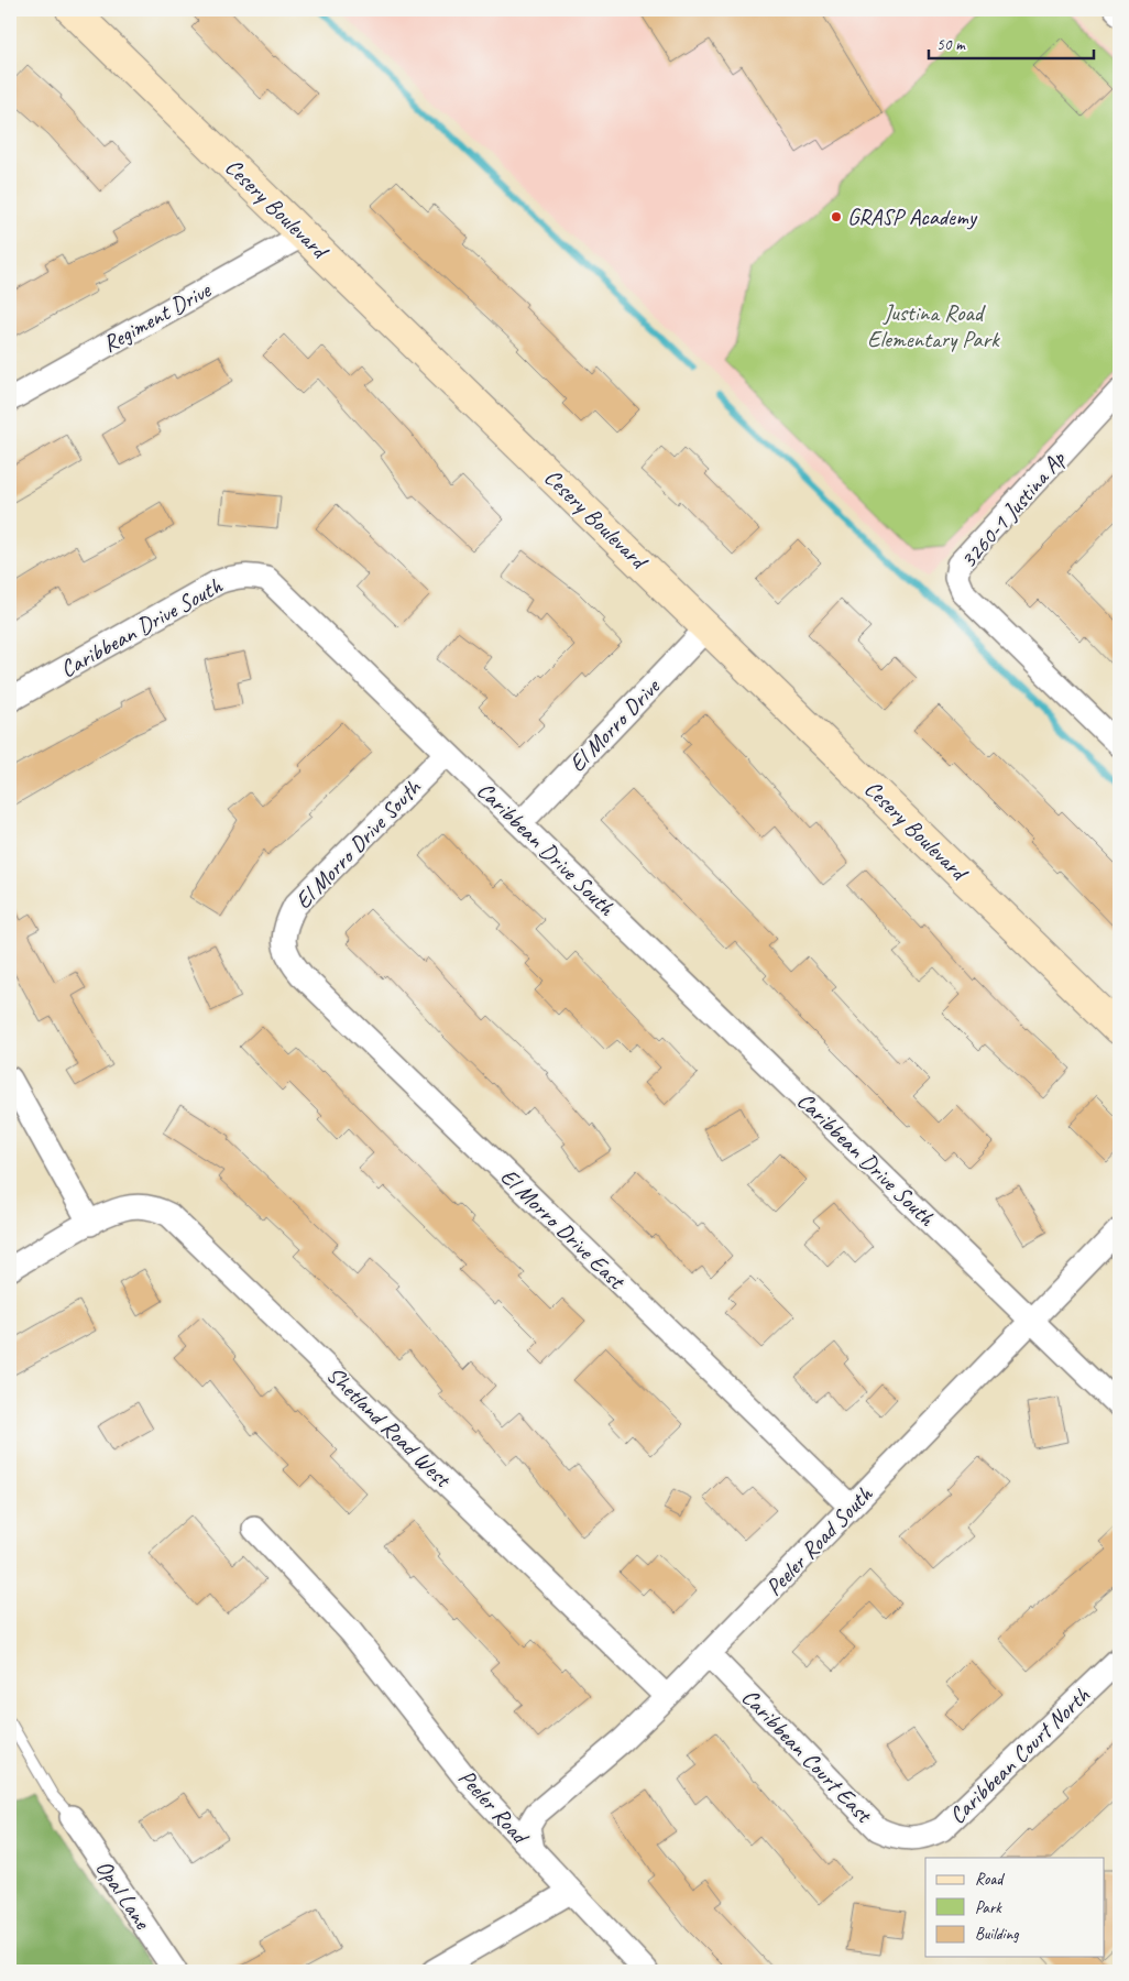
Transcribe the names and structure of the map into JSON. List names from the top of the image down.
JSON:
{
  "streets": {
    "main road": ["Cesery Boulevard"],
    "street": [
      "Regiment Drive",
      "3260-1 Justina Ap",
      "Caribbean Drive South",
      "El Morro Drive",
      "El Morro Drive South",
      "El Morro Drive East",
      "Shetland Road West",
      "Peeler Road South",
      "Caribbean Court East",
      "Caribbean Court North",
      "Peeler Road",
      "Opal Lane"
    ]
  },
  "crossings": [
    ["Cesery Boulevard", "Regiment Drive"],
    ["Cesery Boulevard", "El Morro Drive"],
    ["Caribbean Drive South", "El Morro Drive"],
    ["Caribbean Drive South", "El Morro Drive South"],
    ["Caribbean Drive South", "Peeler Road South"],
    ["El Morro Drive South", "El Morro Drive East"],
    ["El Morro Drive East", "Peeler Road South"],
    ["Shetland Road West", "Peeler Road South"],
    ["Peeler Road South", "Caribbean Court East"],
    ["Peeler Road South", "Peeler Road"],
    ["Caribbean Court East", "Caribbean Court North"]
  ],
  "parks": ["Justina Road Elementary Park"],
  "places": ["GRASP Academy"],
  "legend": ["Road", "Park", "Building"],
  "scale_bar": "50 m"
}
